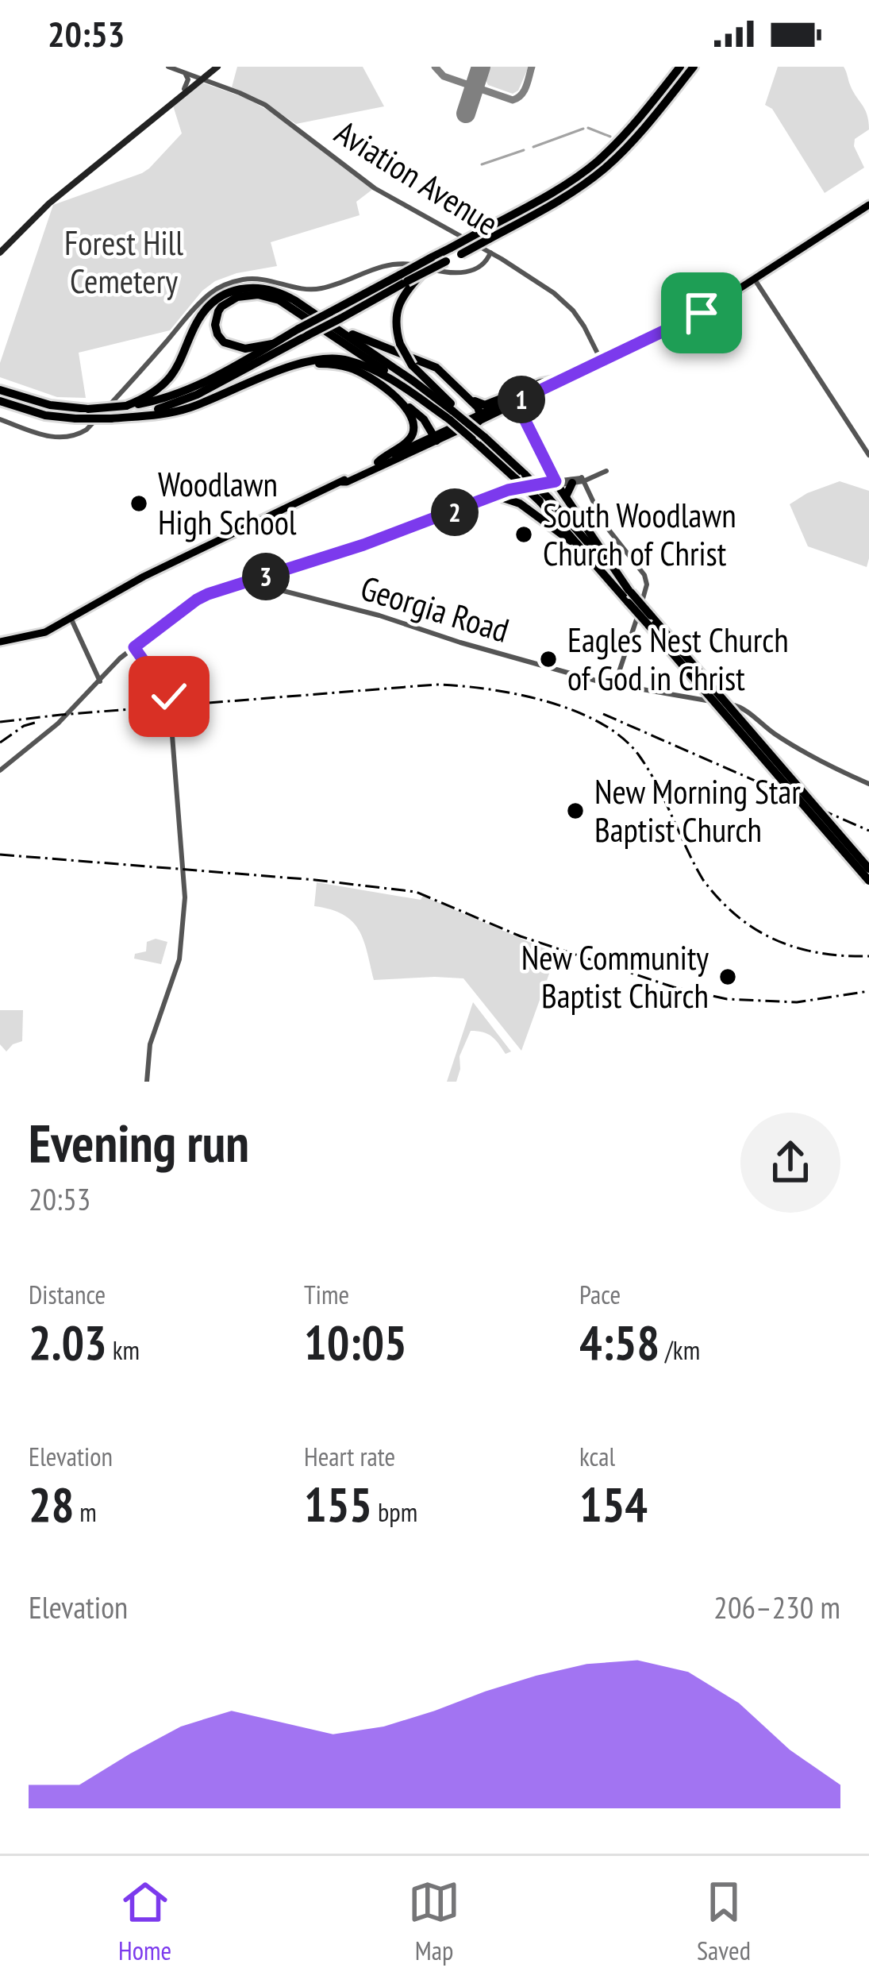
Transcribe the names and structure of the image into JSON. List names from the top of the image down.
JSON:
{
  "streets": {
    "street": ["Aviation Avenue", "Georgia Road"]
  },
  "parks": ["Forest Hill Cemetery"],
  "places": [
    "Woodlawn High School",
    "South Woodlawn Church of Christ",
    "Eagles Nest Church of God in Christ",
    "New Morning Star Baptist Church",
    "New Community Baptist Church"
  ],
  "page": {
    "status": "20:53",
    "pins": ["1", "2", "3"],
    "heading": ["Evening run", "20:53"],
    "stats": [
      ["Distance", "2.03 km"],
      ["Time", "10:05"],
      ["Pace", "4:58 /km"],
      ["Elevation", "28 m"],
      ["Heart rate", "155 bpm"],
      ["kcal", "154"]
    ],
    "chart": ["Elevation", "206–230 m"],
    "tabs": ["Home", "Map", "Saved"]
  }
}
